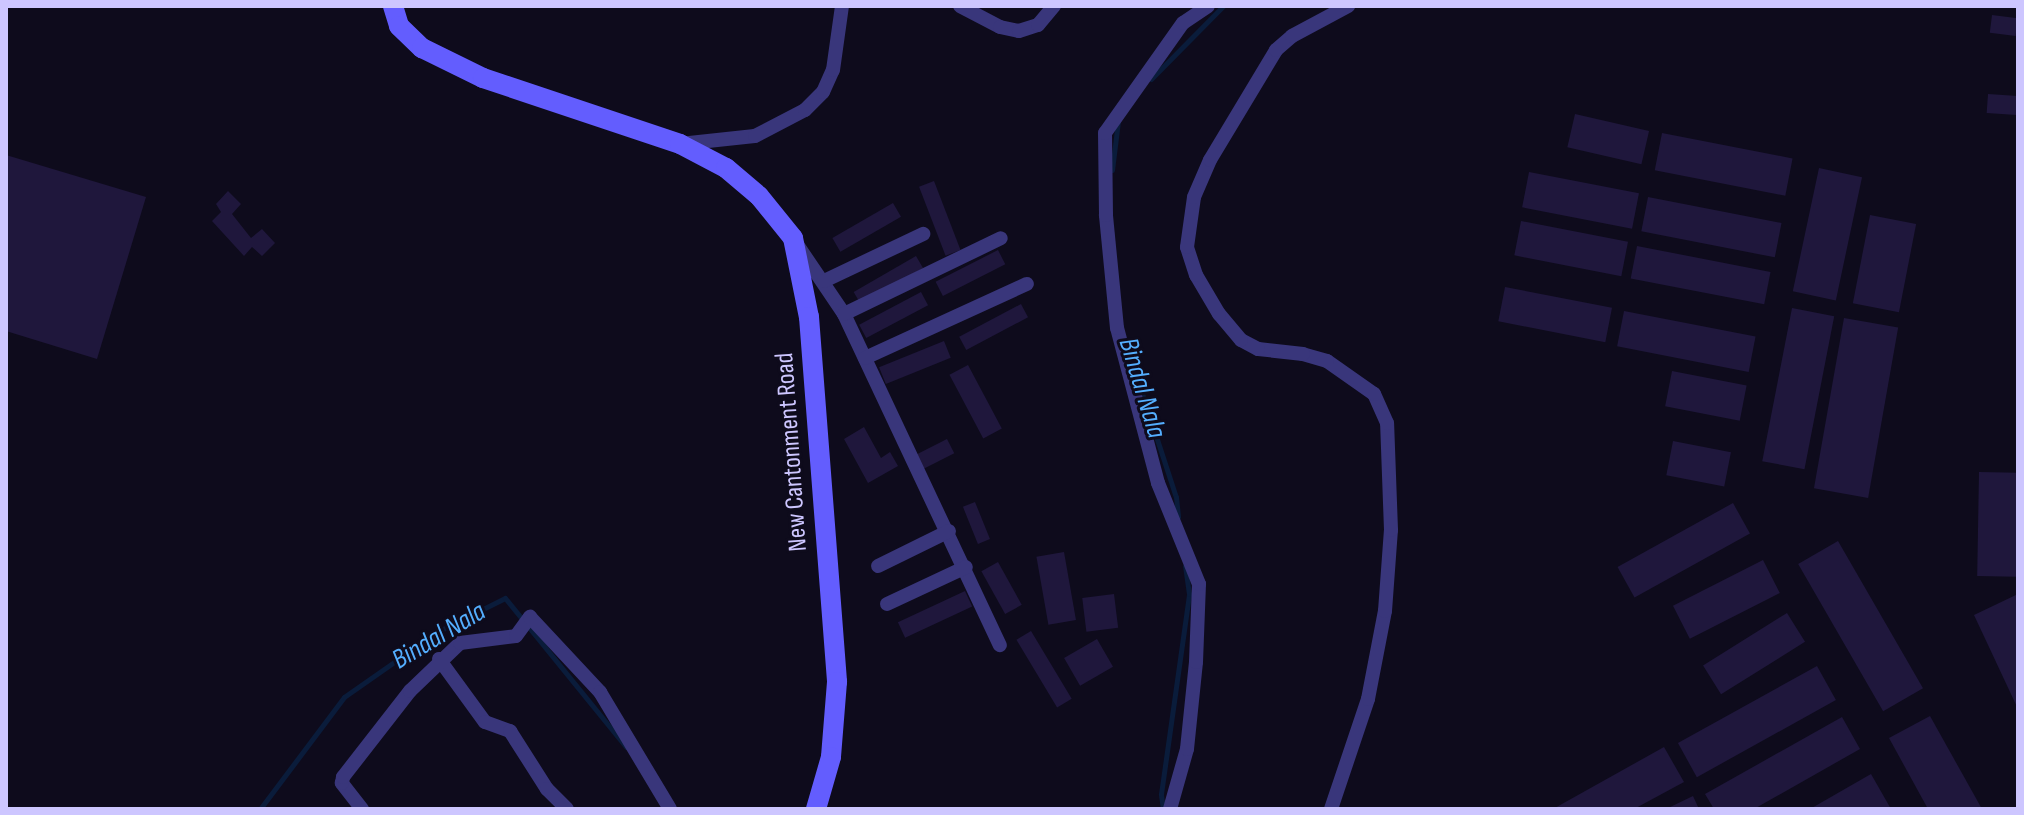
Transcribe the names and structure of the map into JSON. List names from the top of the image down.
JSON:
{
  "streets": {
    "street": ["New Cantonment Road"]
  },
  "water": ["Bindal Nala"]
}
